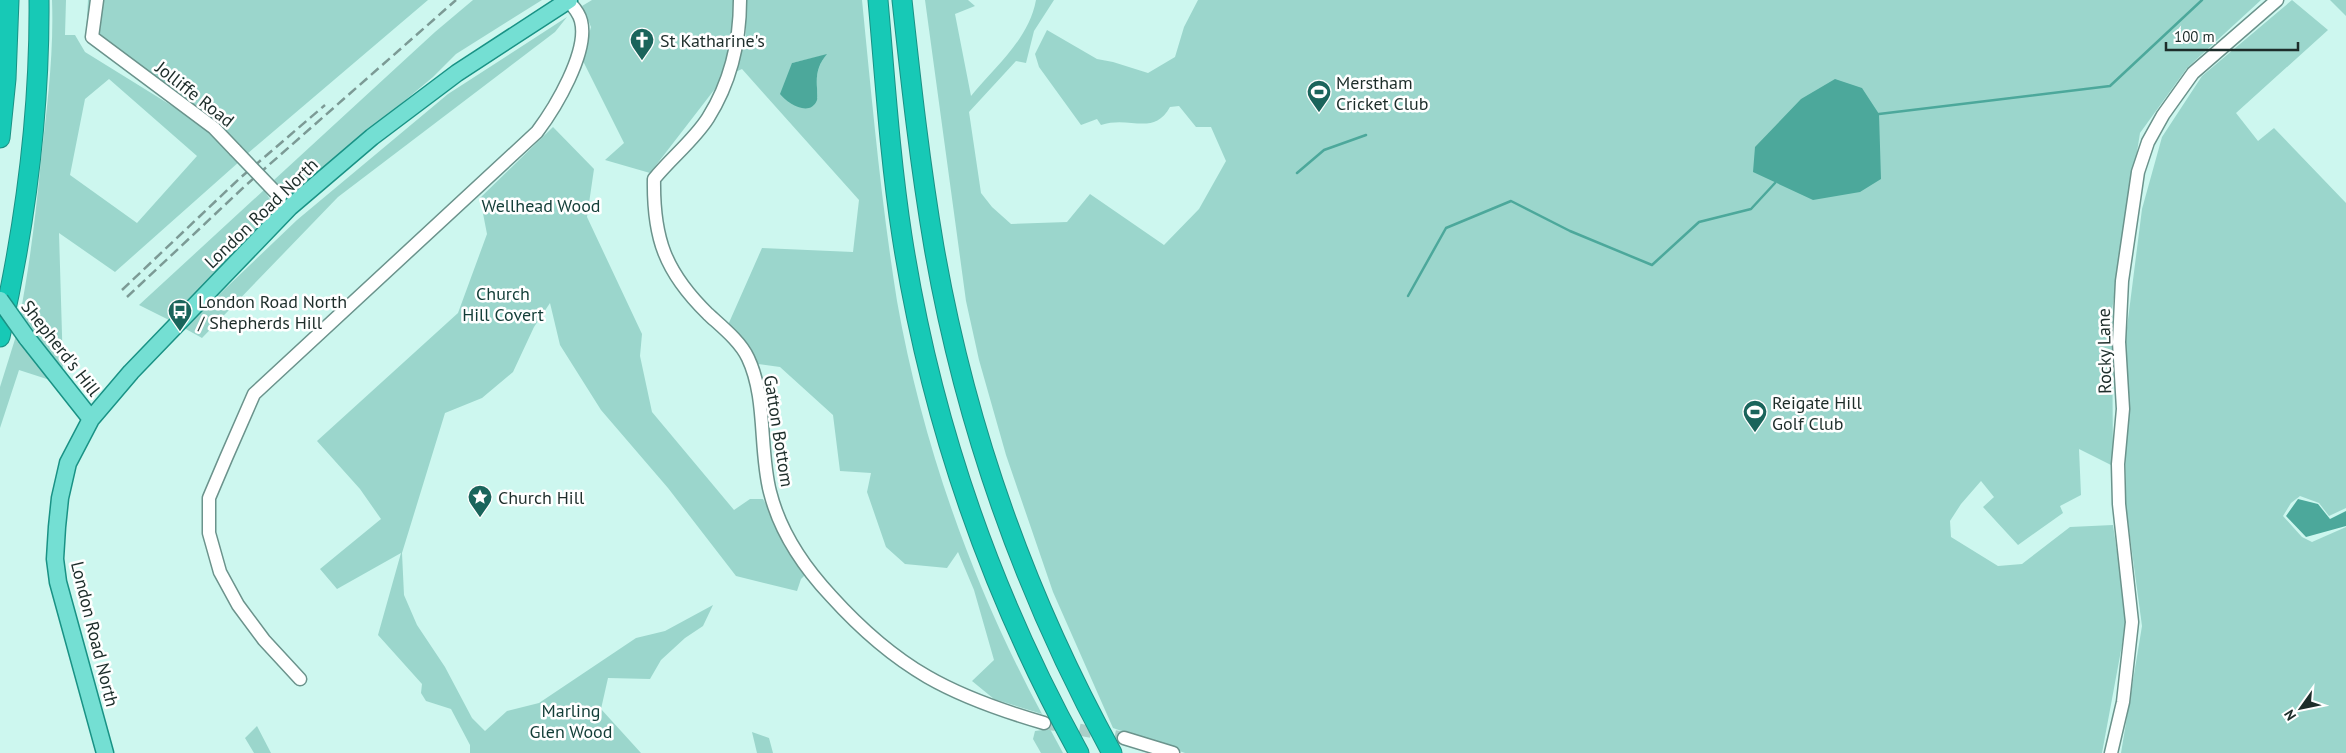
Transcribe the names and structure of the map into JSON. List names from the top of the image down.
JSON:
{
  "streets": {
    "main road": ["London Road North", "Shepherd's Hill"],
    "street": ["Jolliffe Road", "Rocky Lane", "Gatton Bottom"]
  },
  "crossings": [
    ["Jolliffe Road", "London Road North"],
    ["London Road North", "Shepherd's Hill"]
  ],
  "parks": ["Wellhead Wood", "Church Hill Covert", "Marling Glen Wood"],
  "places": {
    "church": ["St Katharine's"],
    "sports": ["Merstham Cricket Club", "Reigate Hill Golf Club"],
    "bus stop": ["London Road North / Shepherds Hill"],
    "place": ["Church Hill"]
  },
  "scale_bar": "100 m",
  "north": "bottom left"
}
